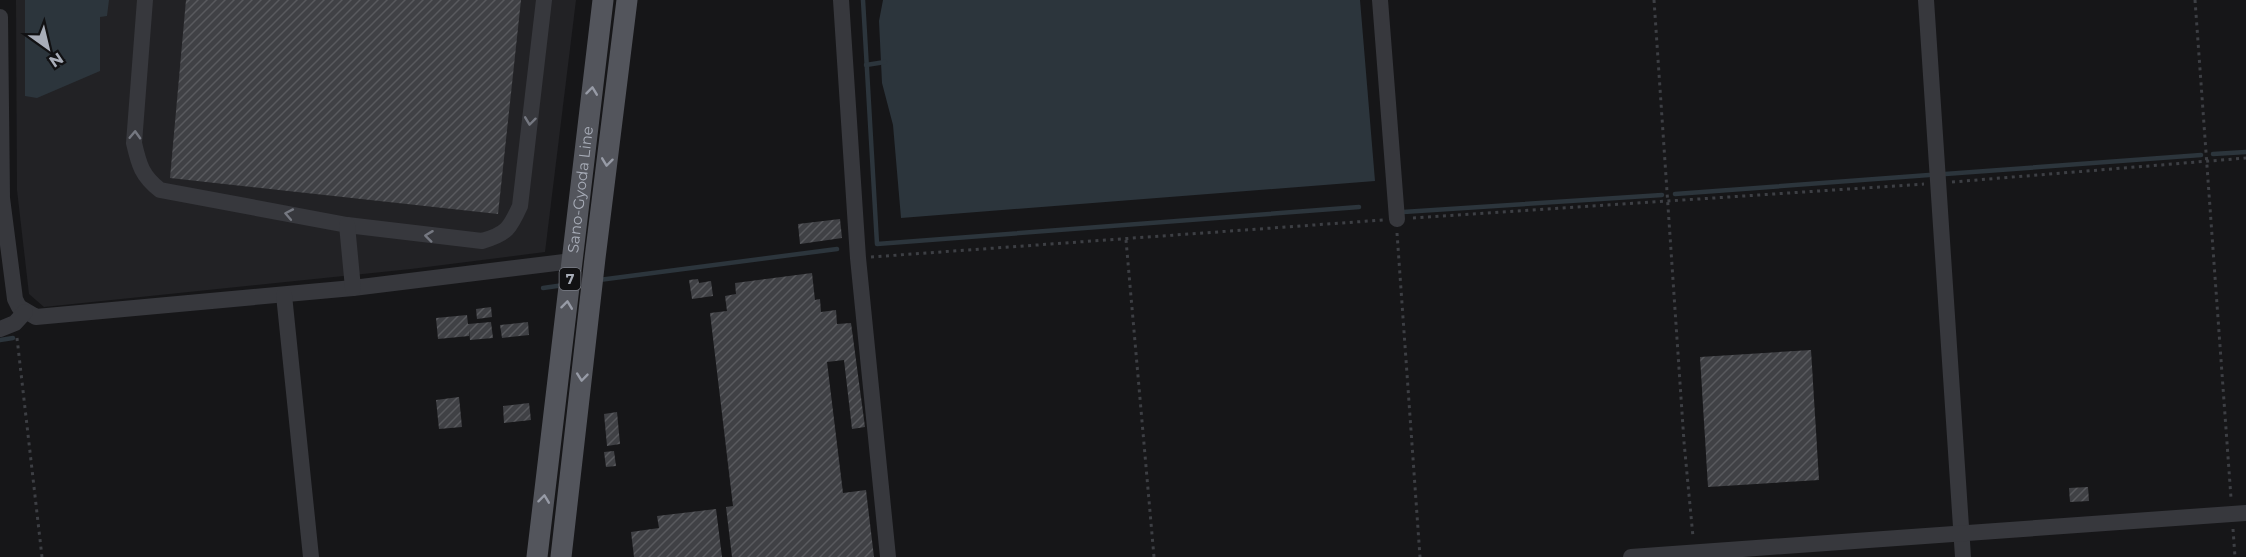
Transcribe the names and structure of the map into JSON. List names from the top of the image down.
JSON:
{
  "streets": {
    "main road": ["Sano-Gyoda Line", "7"]
  },
  "north": "bottom right"
}
